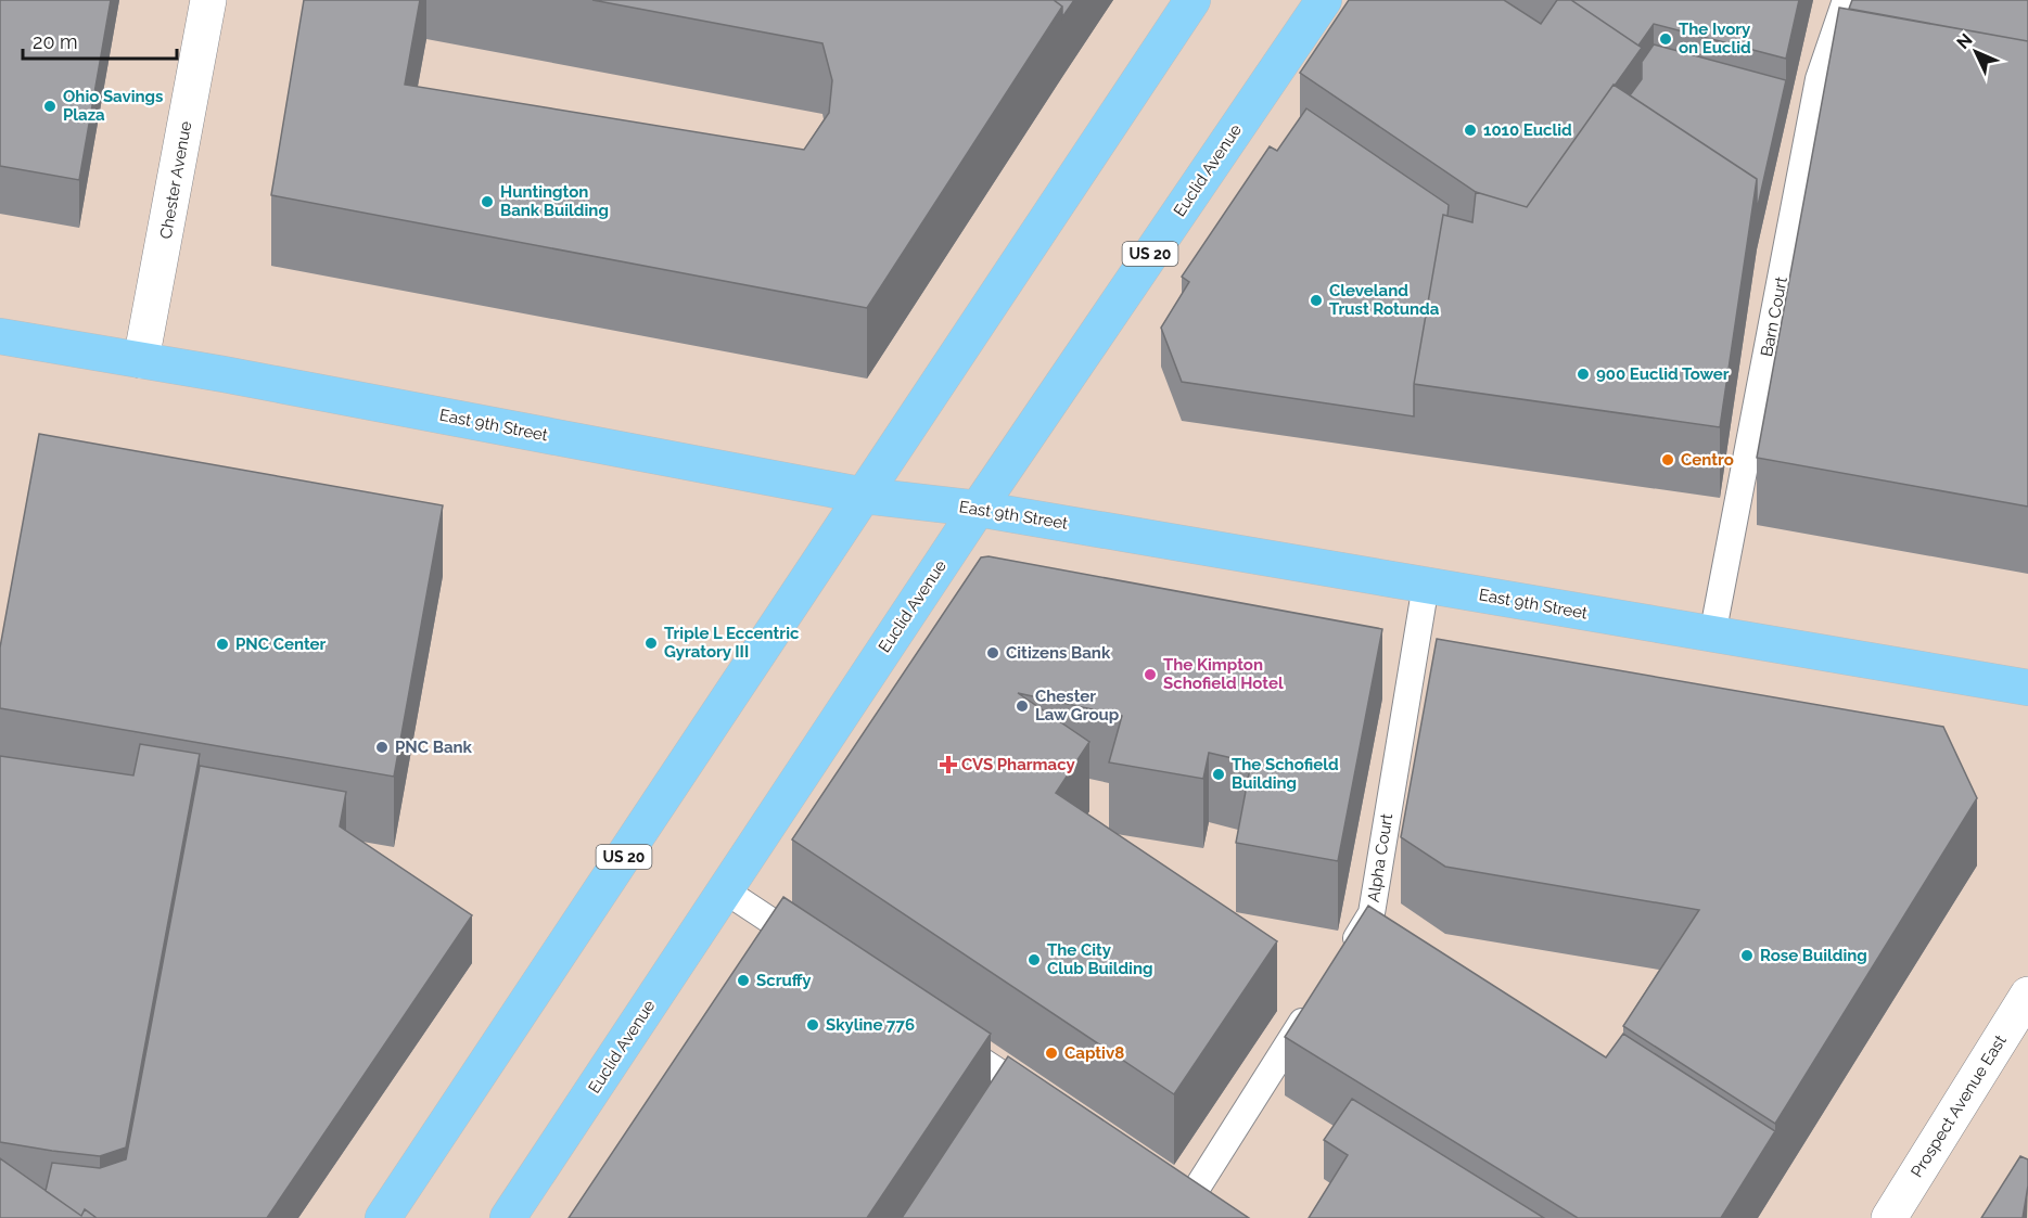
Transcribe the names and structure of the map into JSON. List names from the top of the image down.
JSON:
{
  "streets": {
    "main road": ["Euclid Avenue", "US 20", "East 9th Street"],
    "street": ["Chester Avenue", "Prospect Avenue East"],
    "lane": ["Barn Court", "Alpha Court"]
  },
  "crossings": [
    ["Euclid Avenue", "East 9th Street"],
    ["Chester Avenue", "East 9th Street"],
    ["US 20", "East 9th Street"],
    ["Barn Court", "East 9th Street"],
    ["East 9th Street", "Alpha Court"]
  ],
  "places": {
    "other": [
      "The Ivory on Euclid",
      "Ohio Savings Plaza",
      "1010 Euclid",
      "Huntington Bank Building",
      "Cleveland Trust Rotunda",
      "900 Euclid Tower",
      "Centro",
      "Triple L Eccentric Gyratory III",
      "PNC Center",
      "Citizens Bank",
      "The Kimpton Schofield Hotel",
      "Chester Law Group",
      "PNC Bank",
      "The Schofield Building",
      "Rose Building",
      "The City Club Building",
      "Scruffy",
      "Skyline 776",
      "Captiv8"
    ],
    "health": ["CVS Pharmacy"]
  },
  "scale_bar": "20 m",
  "north": "top left"
}
